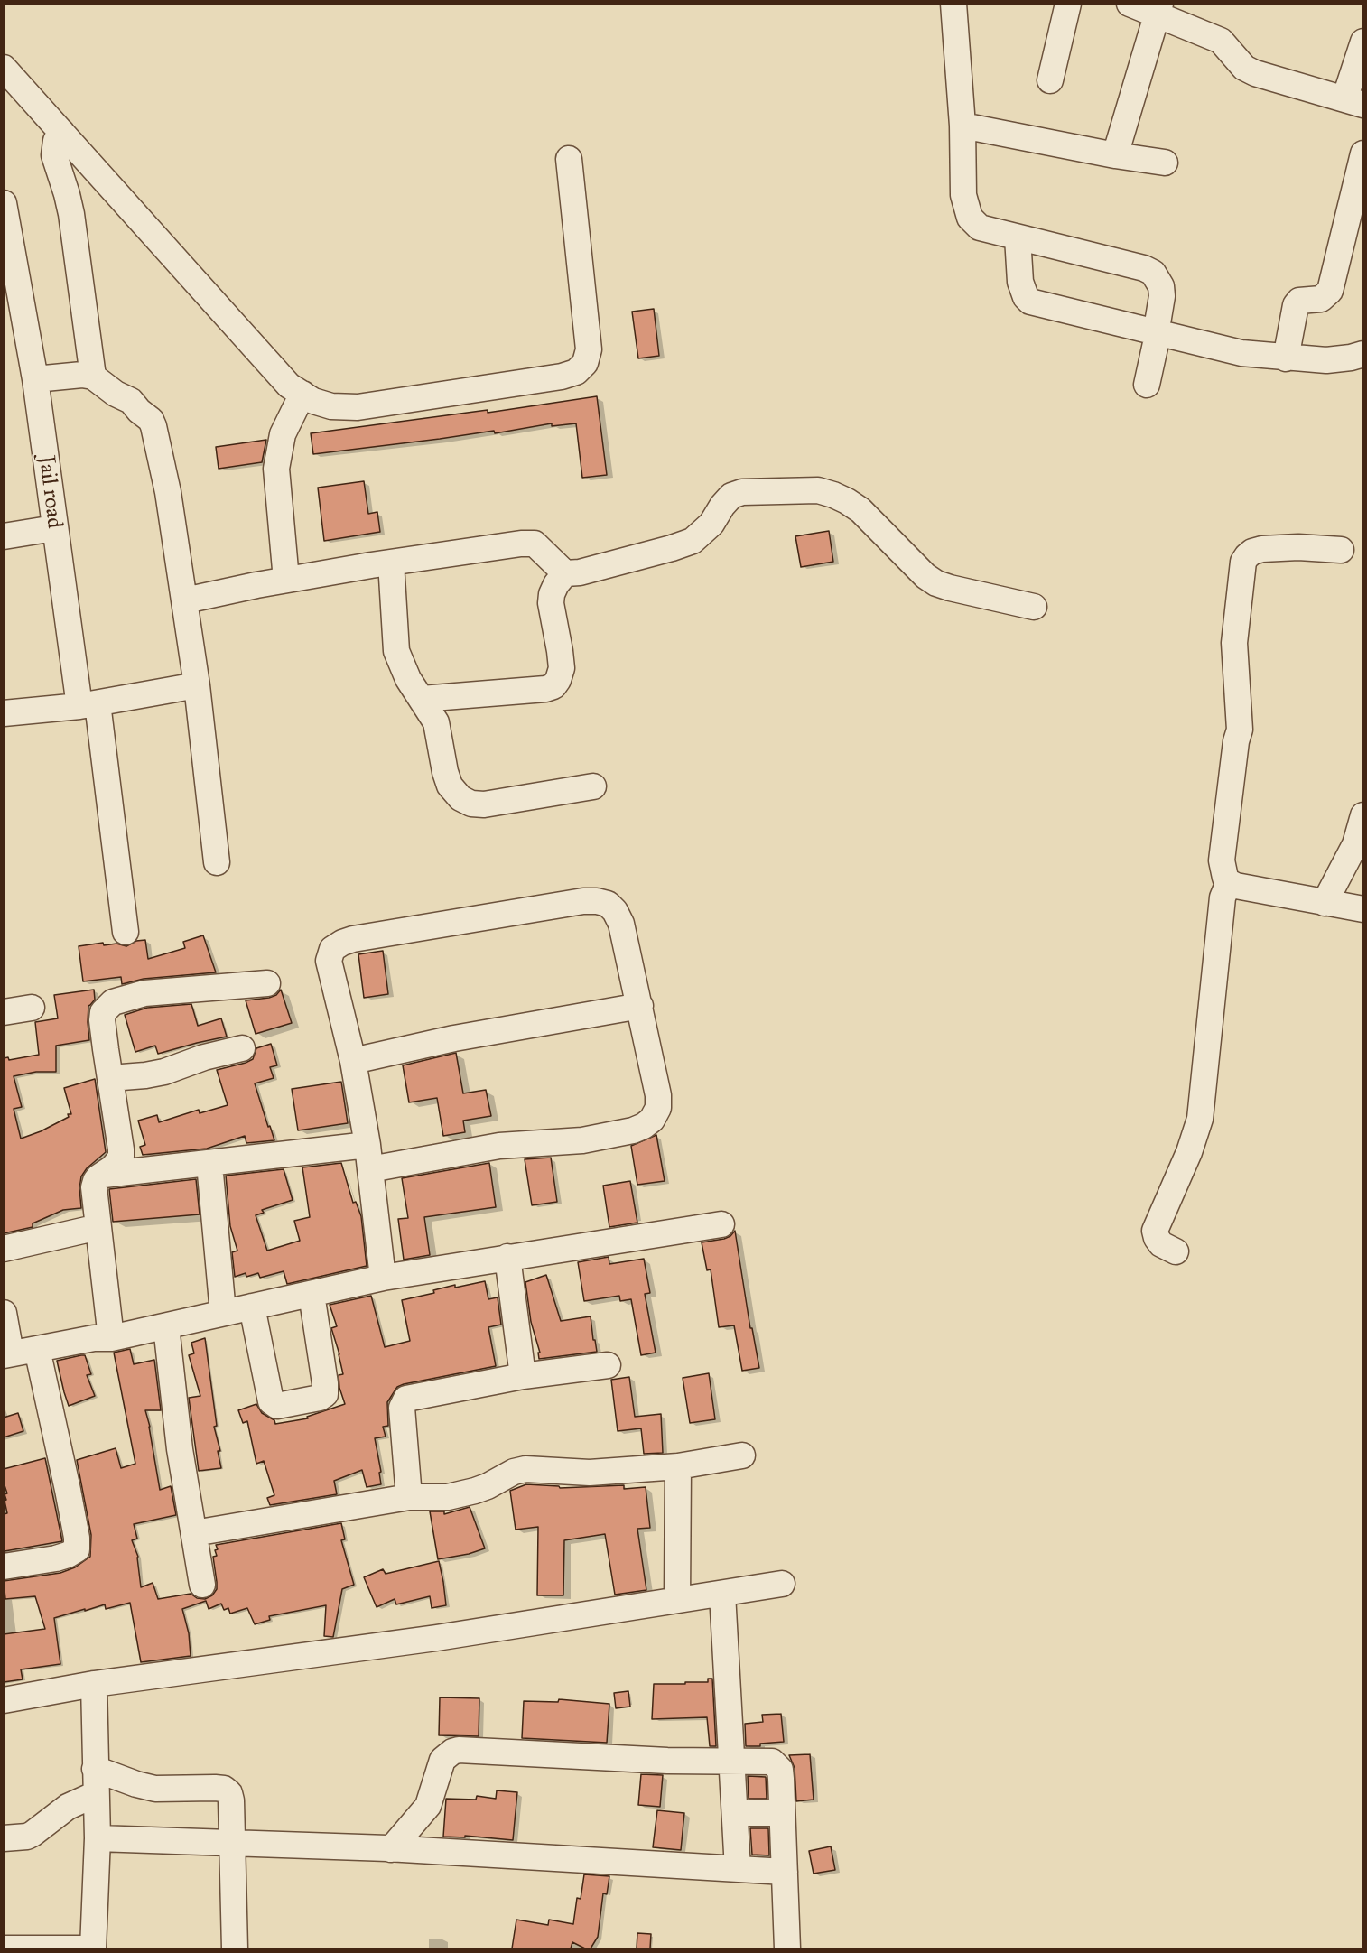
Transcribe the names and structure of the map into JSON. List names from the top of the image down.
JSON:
{
  "streets": {
    "street": ["Jail road"]
  }
}
